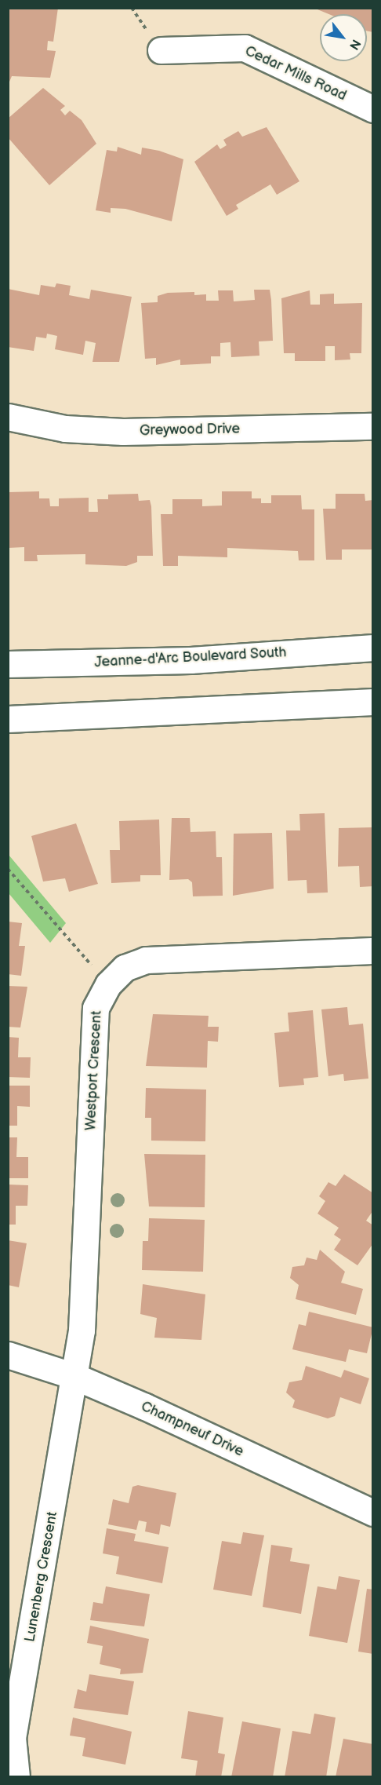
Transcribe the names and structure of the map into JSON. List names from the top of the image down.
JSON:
{
  "streets": {
    "street": [
      "Cedar Mills Road",
      "Greywood Drive",
      "Jeanne-d'Arc Boulevard South",
      "Westport Crescent",
      "Champneuf Drive",
      "Lunenberg Crescent"
    ]
  },
  "crossings": [
    ["Westport Crescent", "Champneuf Drive"],
    ["Westport Crescent", "Lunenberg Crescent"],
    ["Champneuf Drive", "Lunenberg Crescent"]
  ],
  "north": "bottom right"
}
